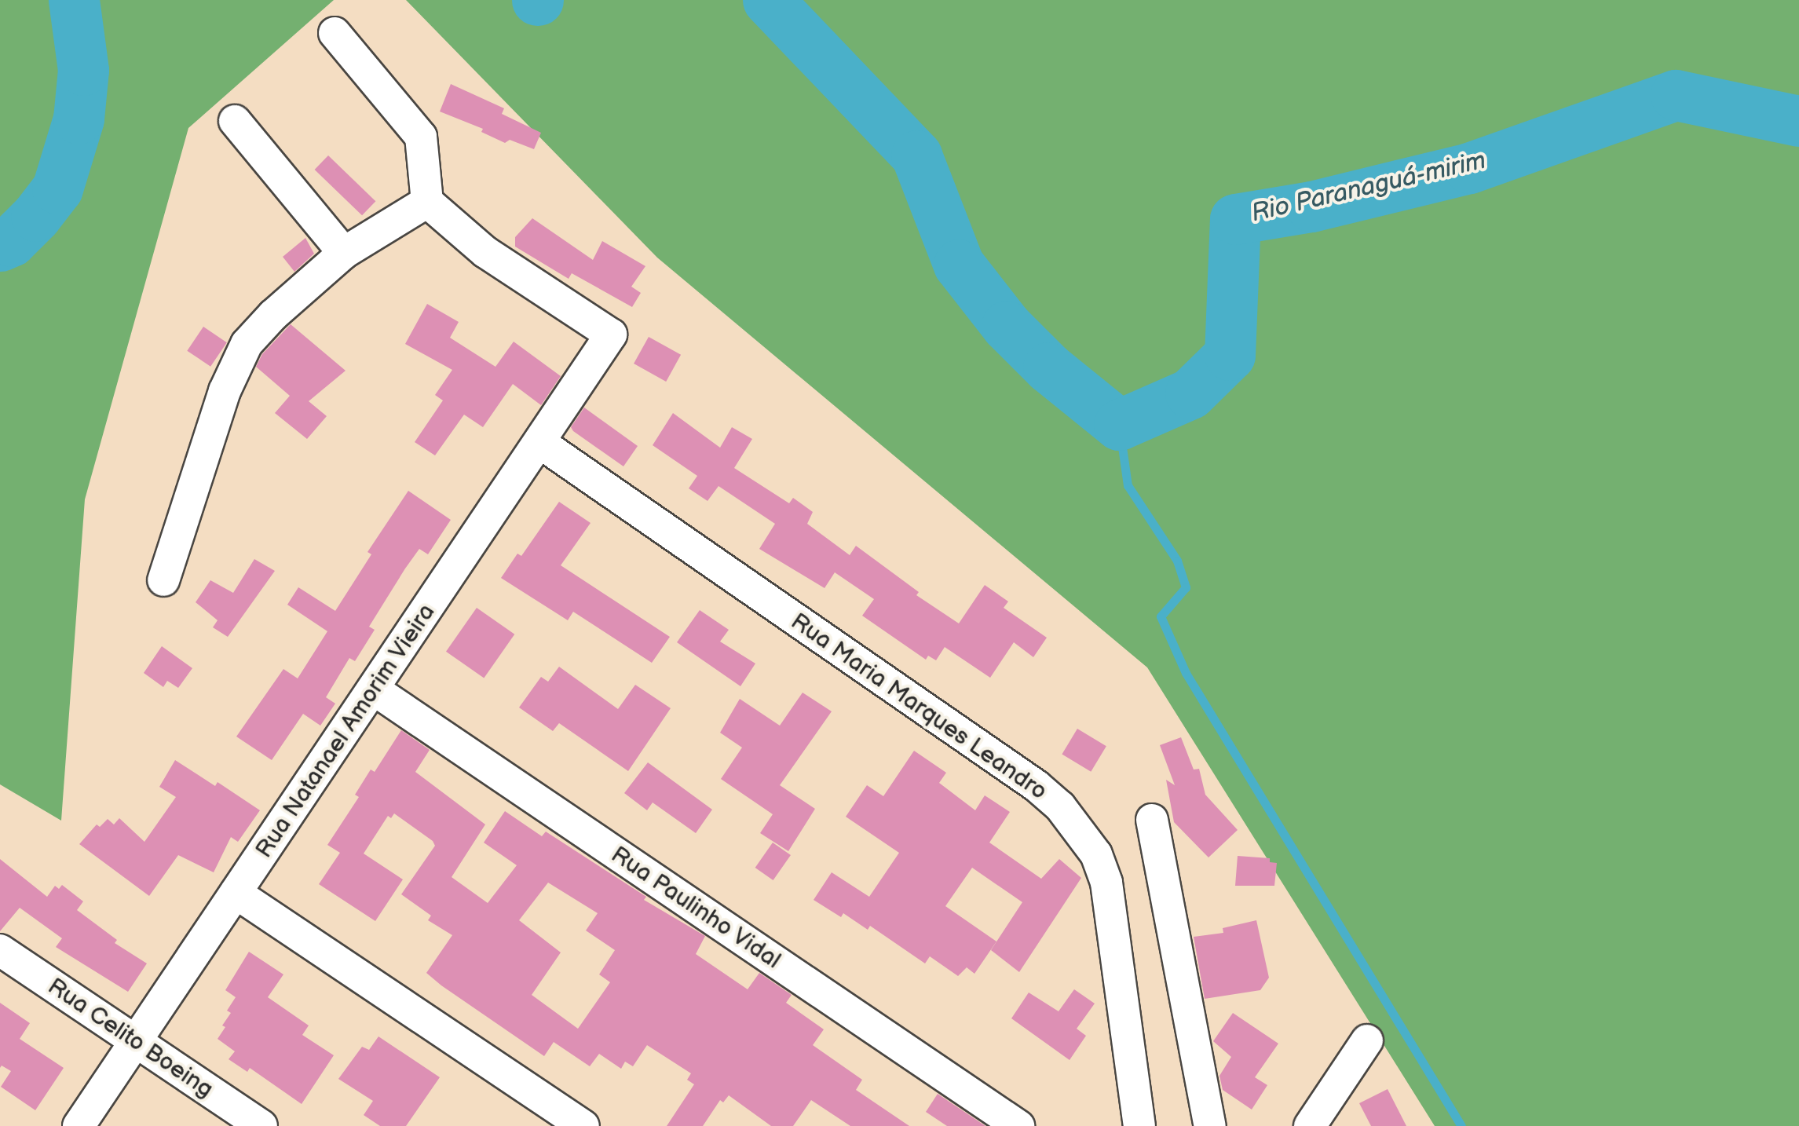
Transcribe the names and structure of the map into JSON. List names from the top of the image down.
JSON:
{
  "streets": {
    "street": [
      "Rua Maria Marques Leandro",
      "Rua Natanael Amorim Vieira",
      "Rua Paulinho Vidal",
      "Rua Celito Boeing"
    ]
  },
  "crossings": [
    ["Rua Maria Marques Leandro", "Rua Natanael Amorim Vieira"],
    ["Rua Natanael Amorim Vieira", "Rua Paulinho Vidal"],
    ["Rua Natanael Amorim Vieira", "Rua Celito Boeing"]
  ],
  "water": ["Rio Paranaguá-mirim"]
}
